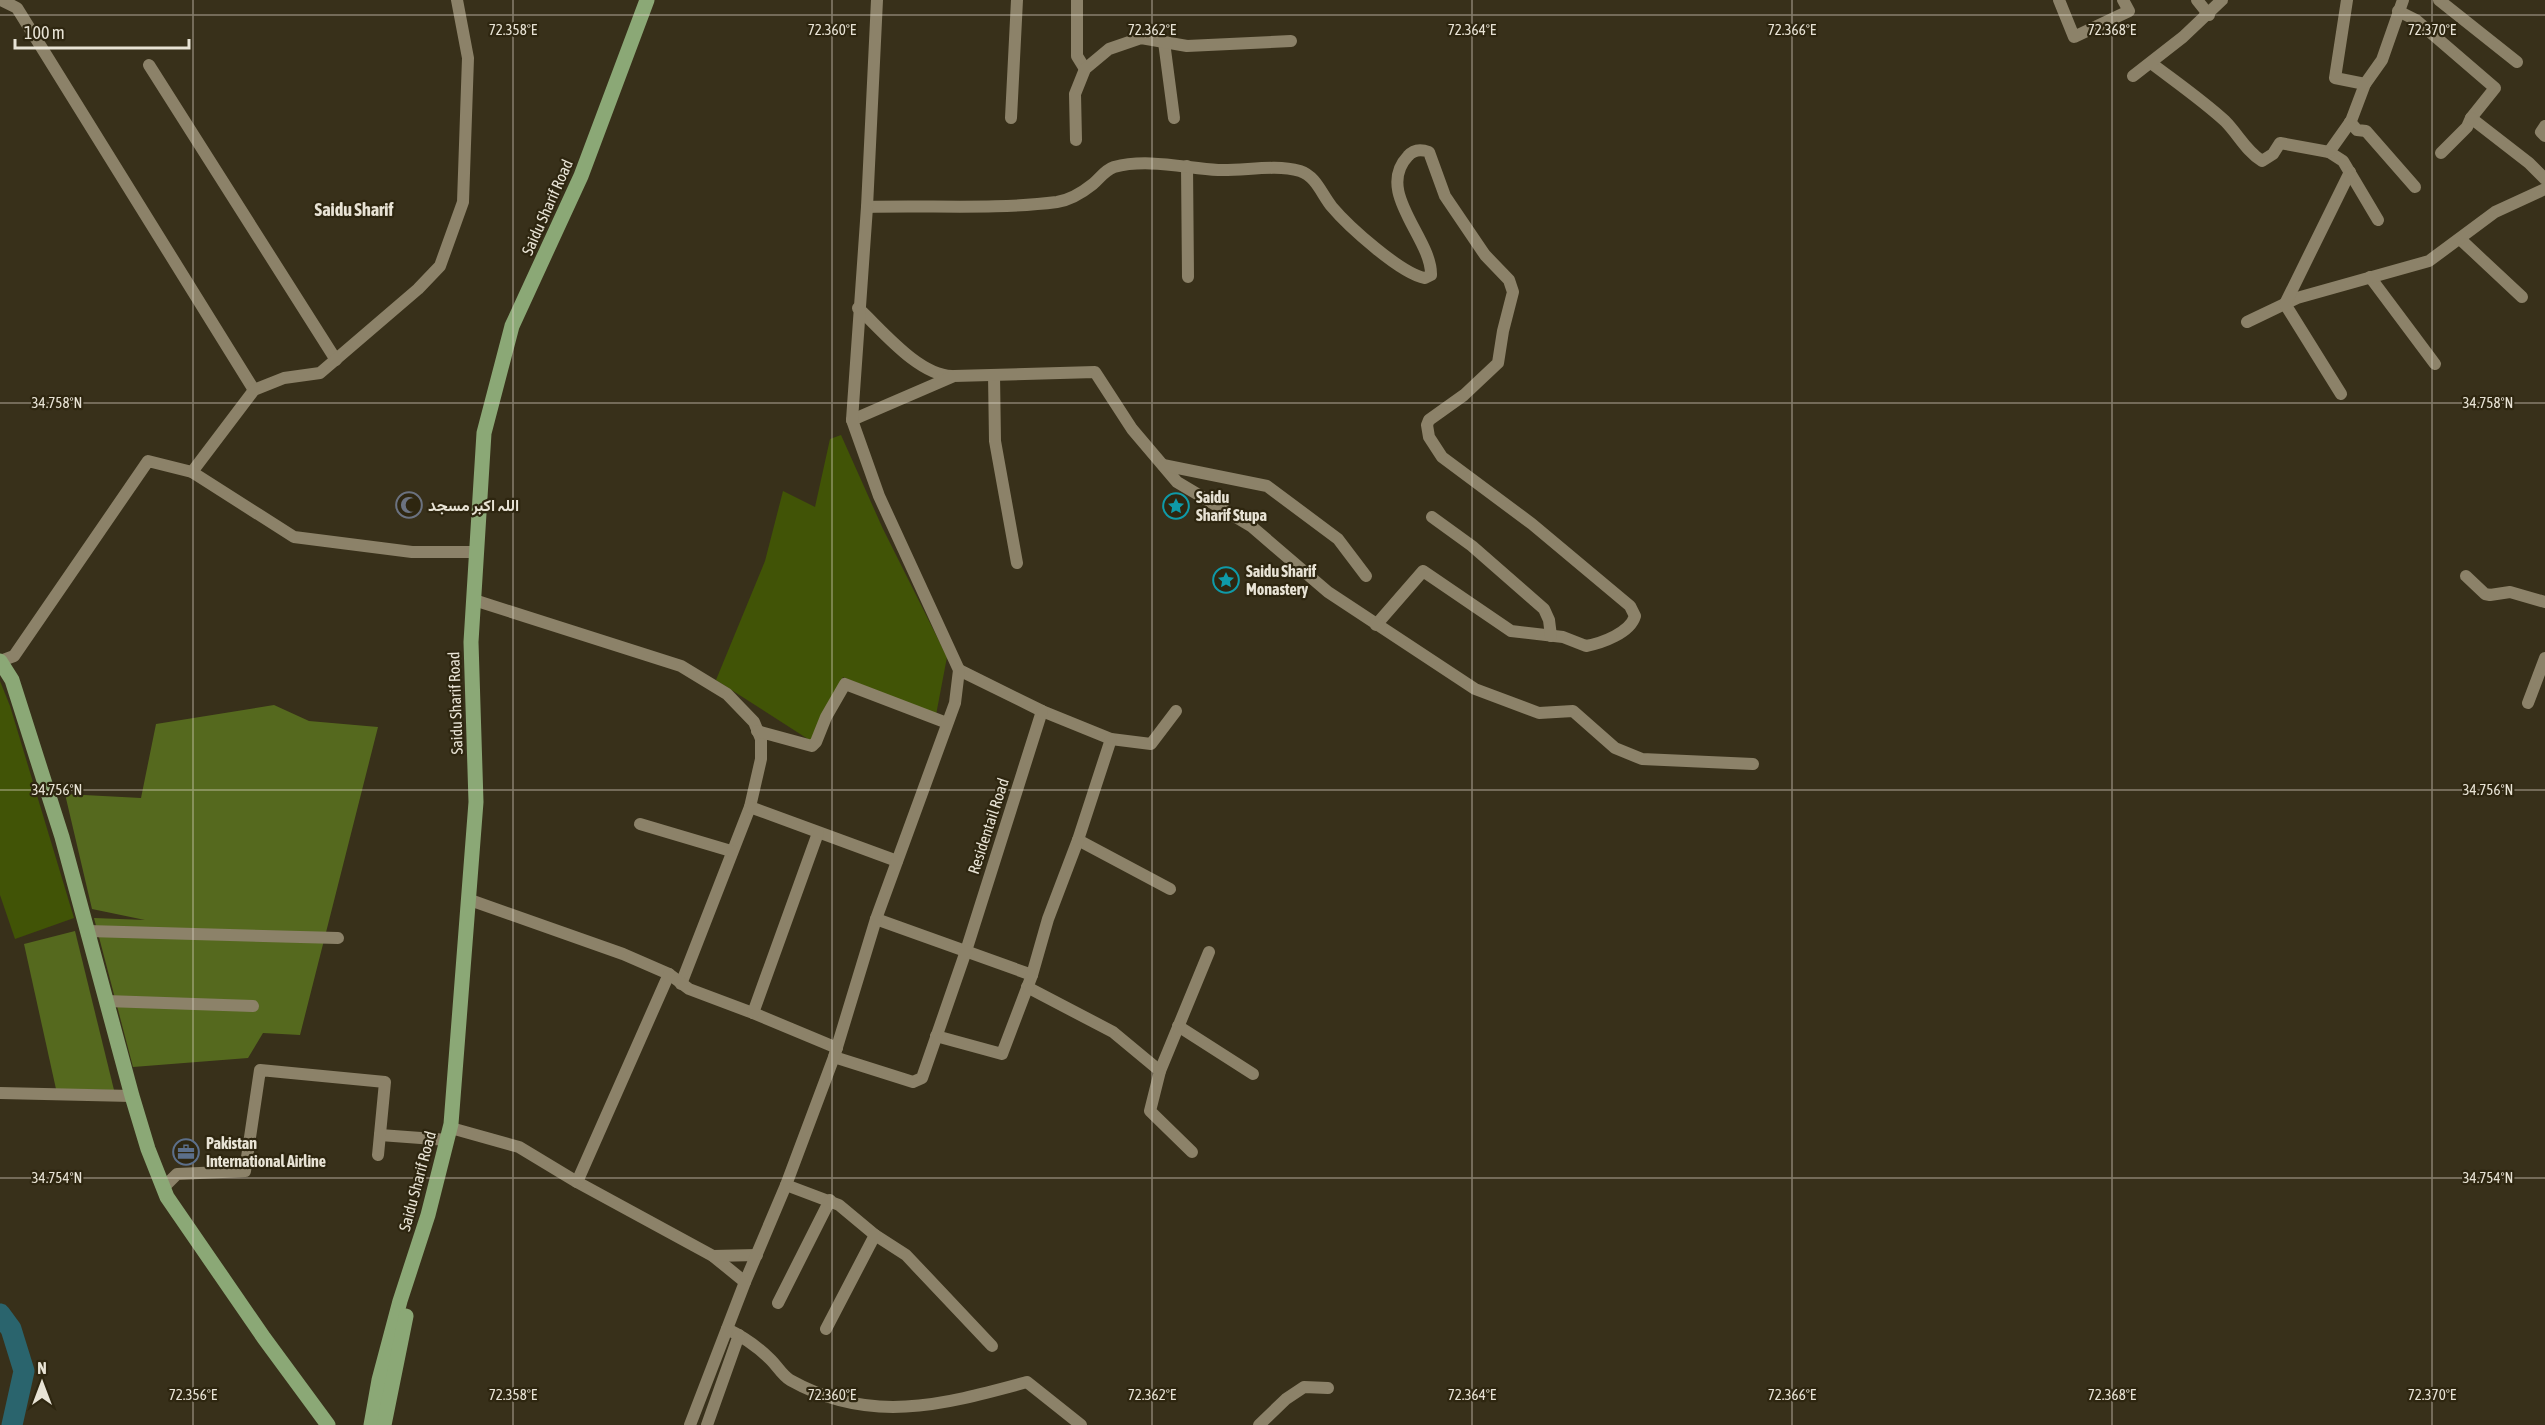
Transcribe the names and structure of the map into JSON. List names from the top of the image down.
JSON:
{
  "streets": {
    "main road": ["Saidu Sharif Road"],
    "street": ["Residentail Road"]
  },
  "districts": ["Saidu Sharif"],
  "places": {
    "mosque": ["اللہ اکبر مسجد"],
    "place": ["Saidu Sharif Stupa", "Saidu Sharif Monastery"],
    "office": ["Pakistan International Airline"]
  },
  "scale_bar": "100 m",
  "north": "top",
  "coordinates": [
    "72.358°E",
    "72.360°E",
    "72.362°E",
    "72.364°E",
    "72.366°E",
    "72.368°E",
    "72.370°E",
    "34.758°N",
    "34.756°N",
    "34.754°N",
    "72.356°E"
  ]
}
